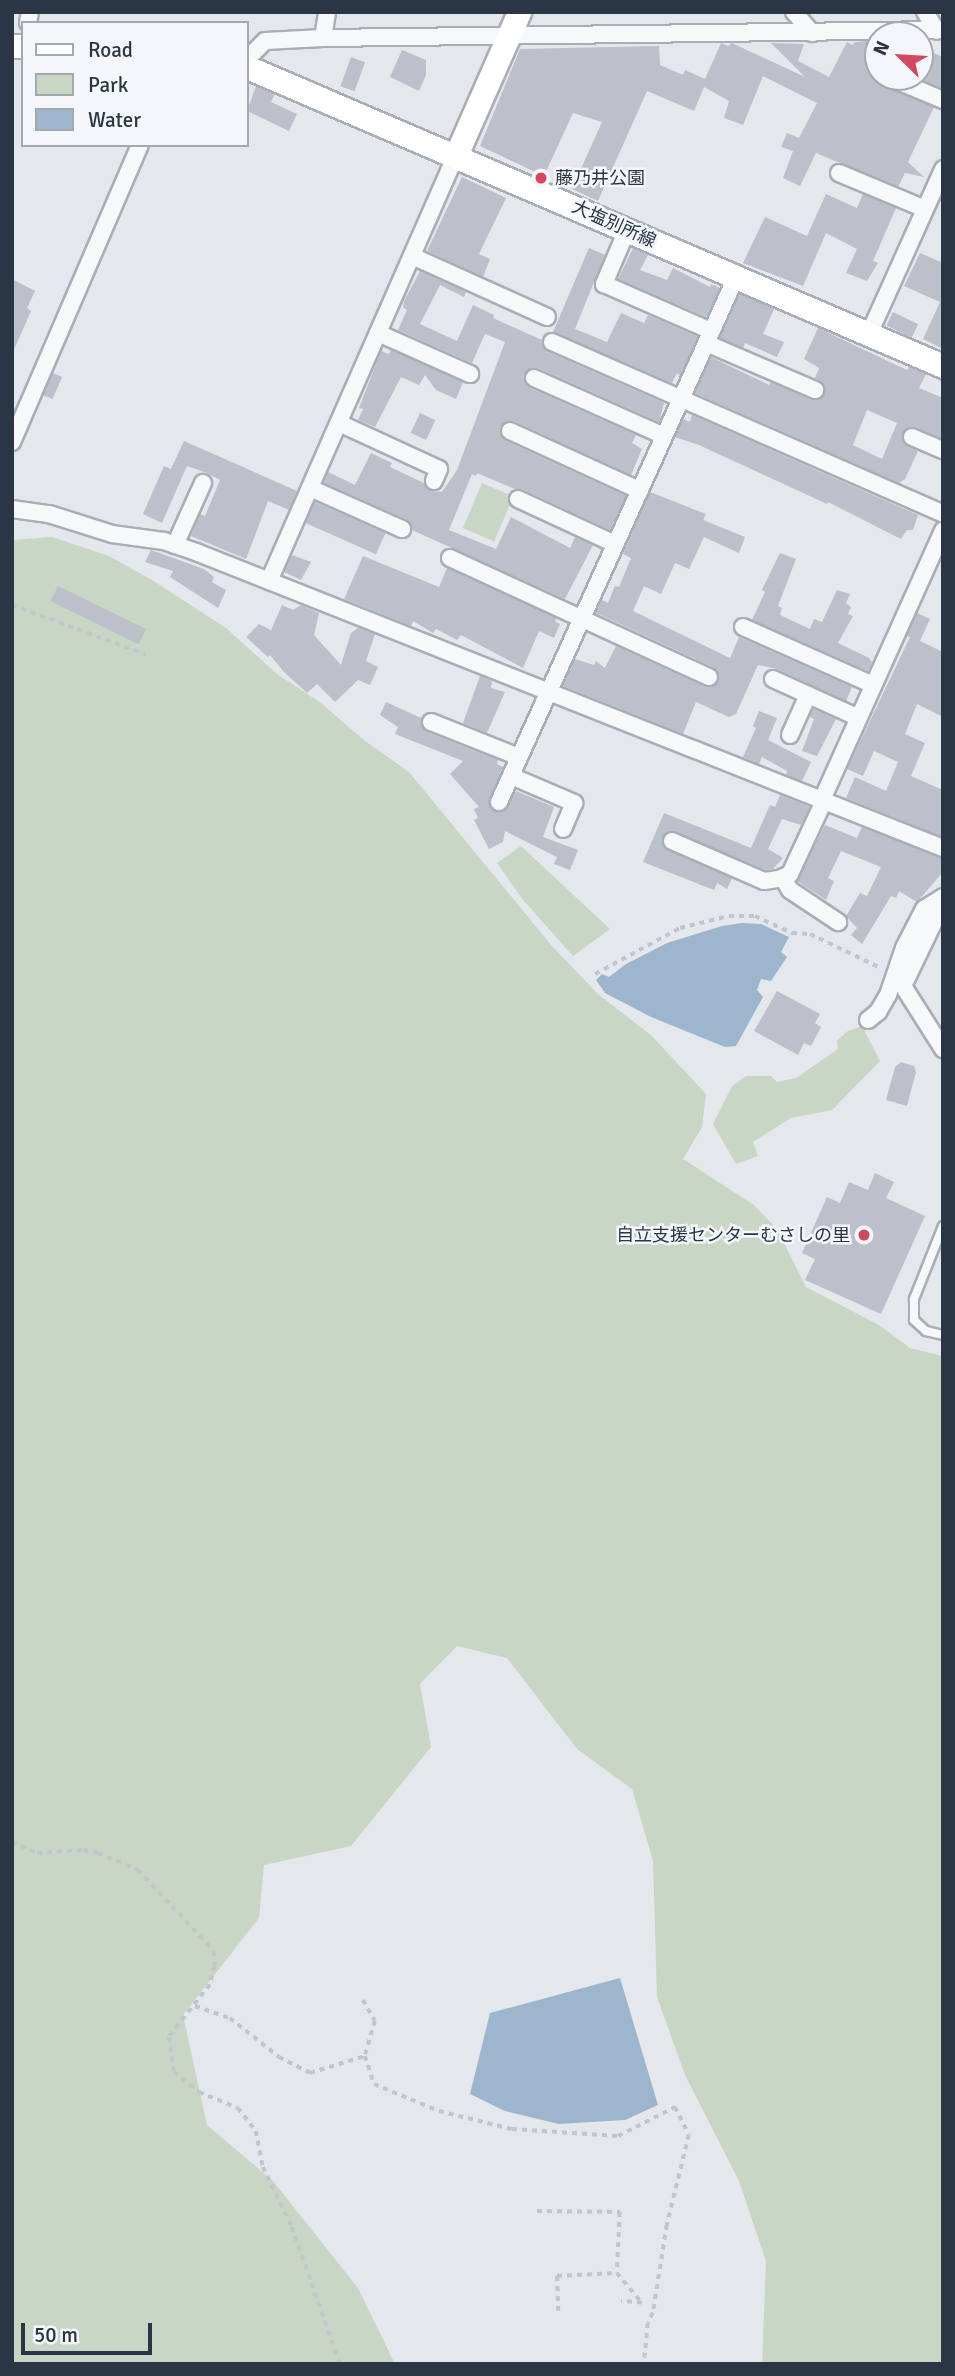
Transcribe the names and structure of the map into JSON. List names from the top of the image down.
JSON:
{
  "streets": {
    "main road": ["大塩別所線"]
  },
  "places": ["藤乃井公園", "自立支援センターむさしの里"],
  "legend": ["Road", "Park", "Water"],
  "scale_bar": "50 m",
  "north": "top left"
}
